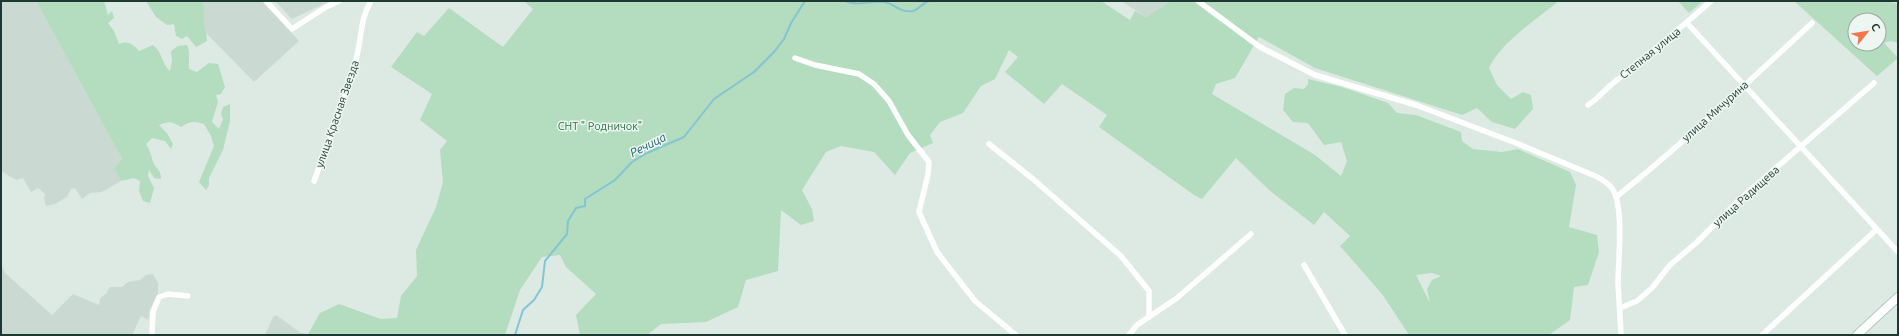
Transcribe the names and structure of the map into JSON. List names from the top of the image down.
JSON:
{
  "streets": {
    "street": [
      "Степная улица",
      "улица Мичурина",
      "улица Красная Звезда",
      "улица Радищева"
    ]
  },
  "water": ["Речица"],
  "parks": ["СНТ \" Родничок\""],
  "north": "top right"
}
